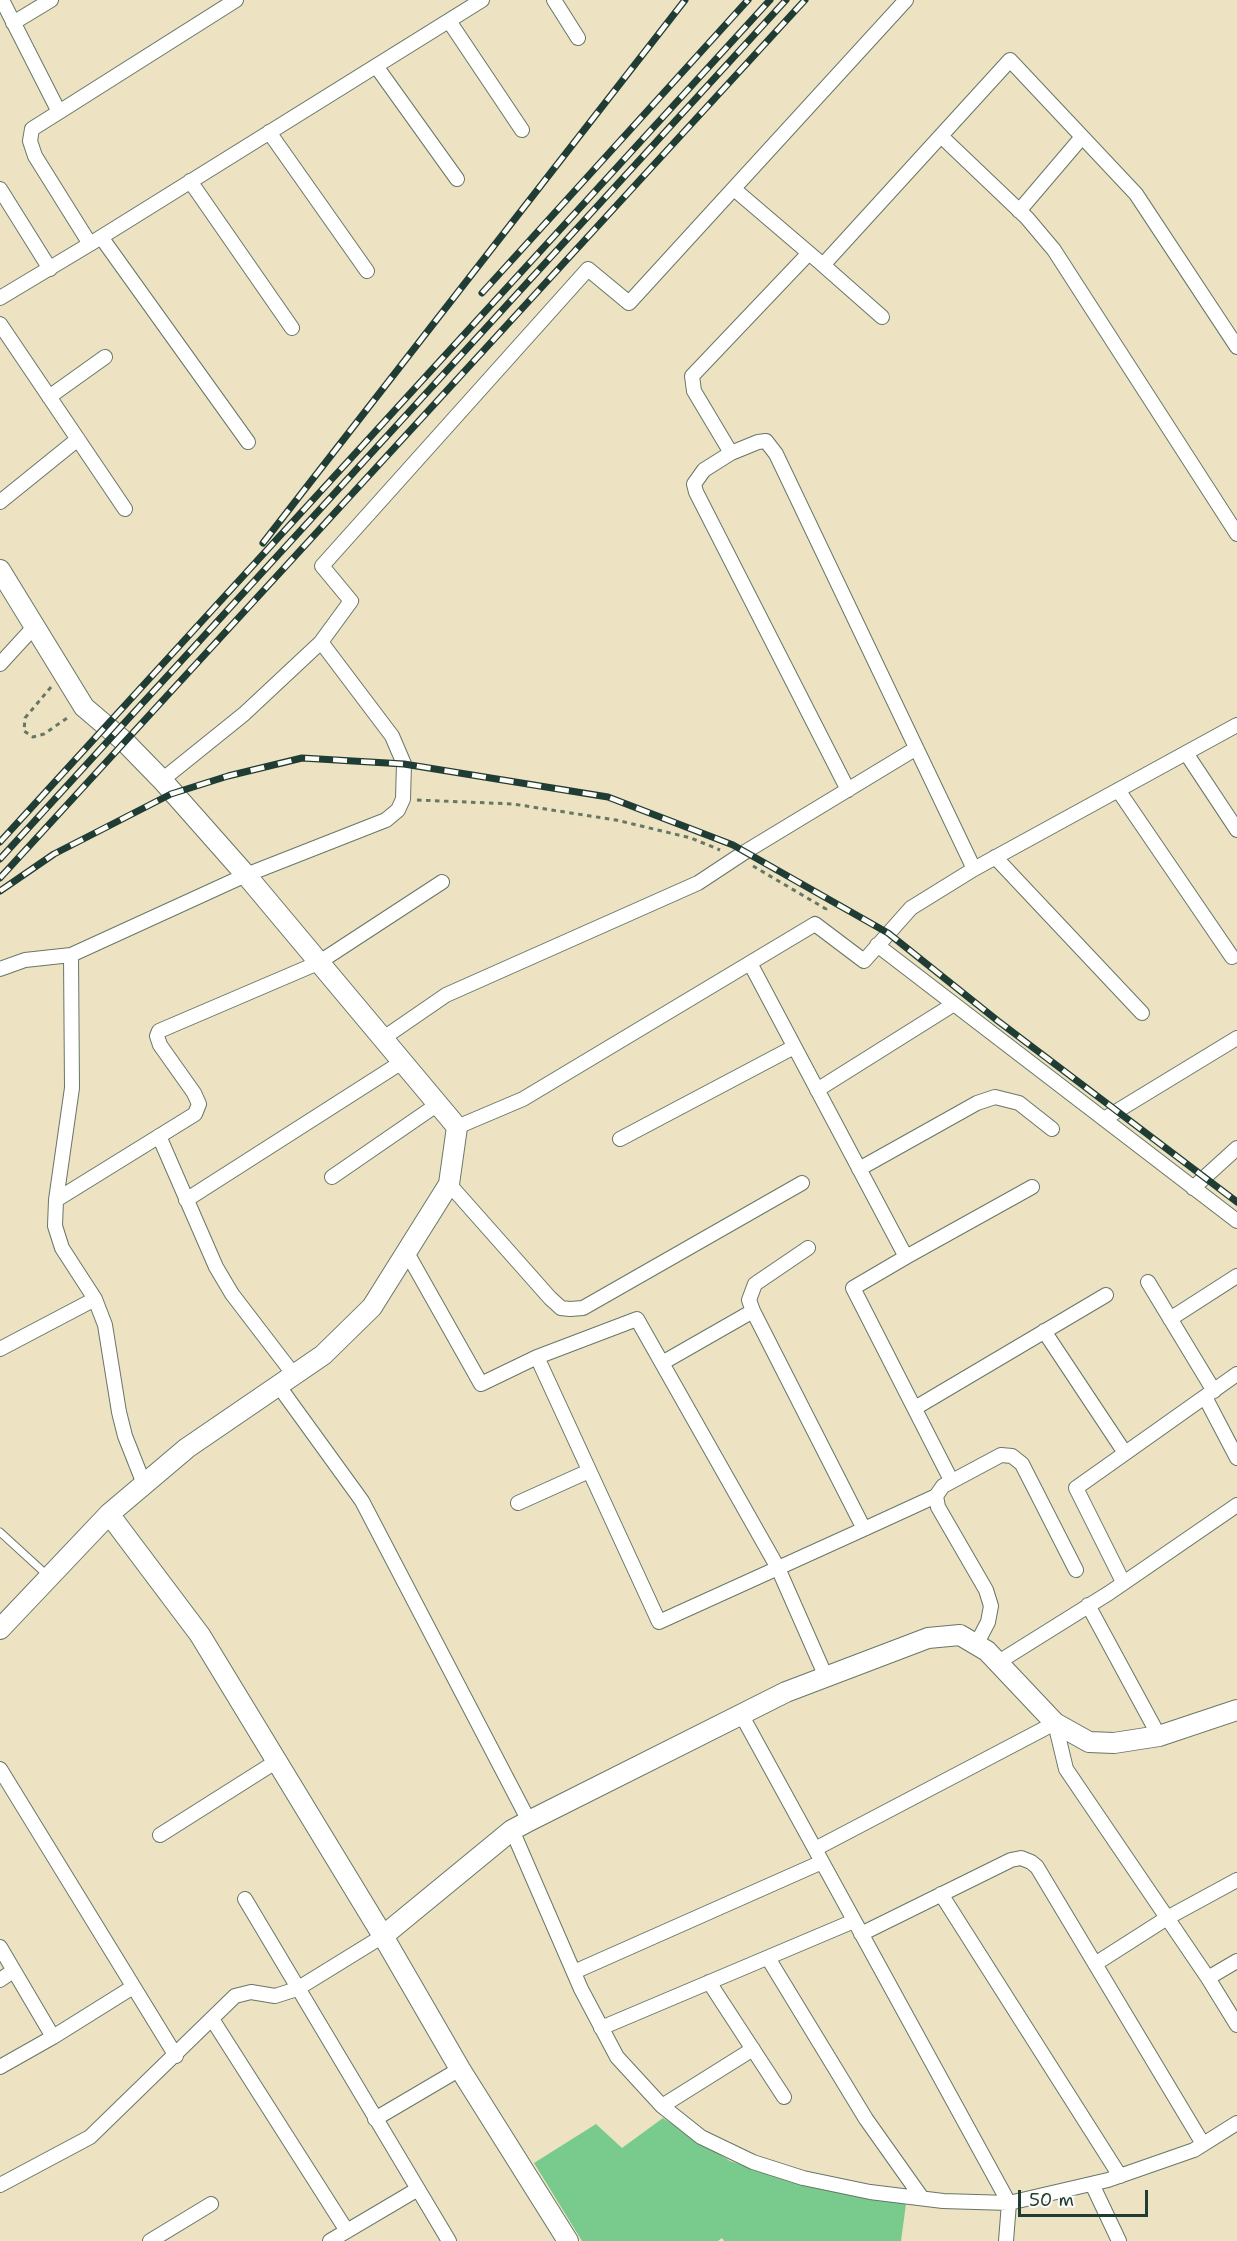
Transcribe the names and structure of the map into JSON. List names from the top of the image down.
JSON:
{
  "scale_bar": "50 m"
}
